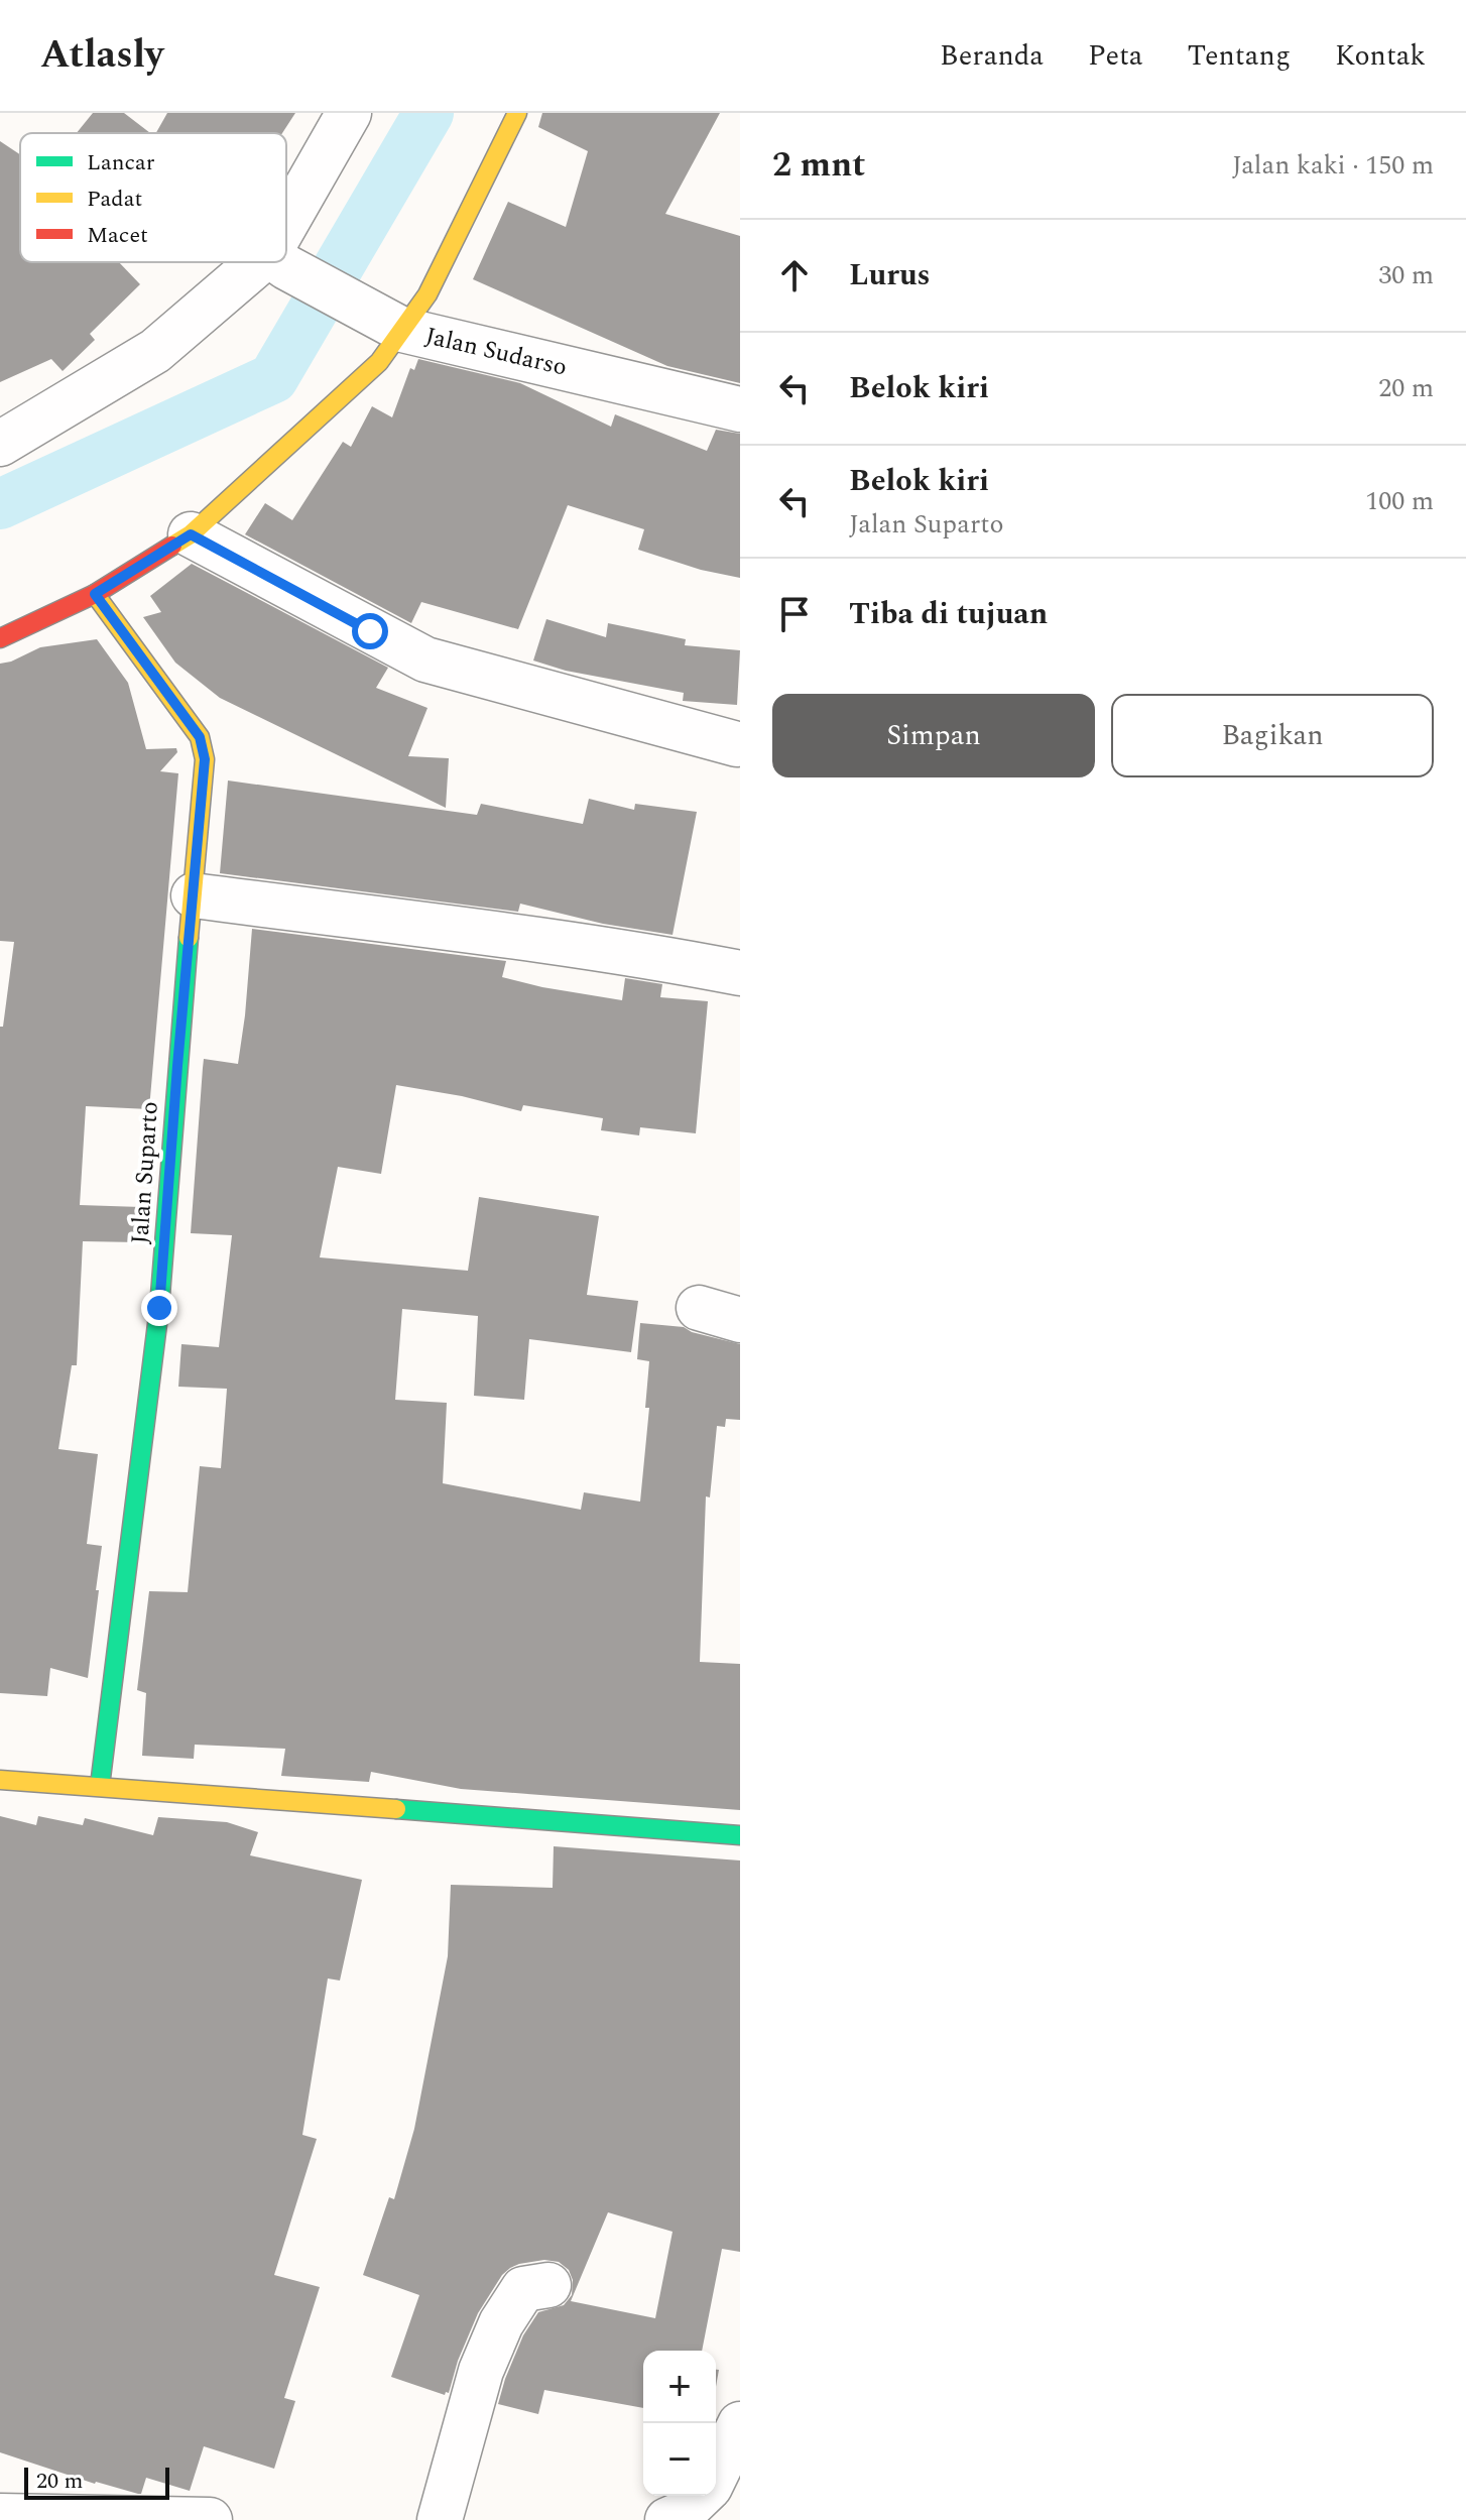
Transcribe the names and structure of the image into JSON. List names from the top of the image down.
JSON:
{
  "streets": {
    "street": ["Jalan Sudarso", "Jalan Suparto"]
  },
  "legend": ["Lancar", "Padat", "Macet"],
  "scale_bar": "20 m",
  "page": {
    "header": "Atlasly",
    "nav": [
      "Beranda",
      "Peta",
      "Tentang",
      "Kontak"
    ],
    "heading": ["2 mnt", "Jalan kaki · 150 m"],
    "list": [
      ["Lurus", "30 m"],
      ["Belok kiri", "20 m"],
      ["Belok kiri", "Jalan Suparto", "100 m"],
      "Tiba di tujuan"
    ],
    "buttons": ["Simpan", "Bagikan"],
    "map_buttons": ["+", "−"],
    "scale": "20 m"
  }
}
